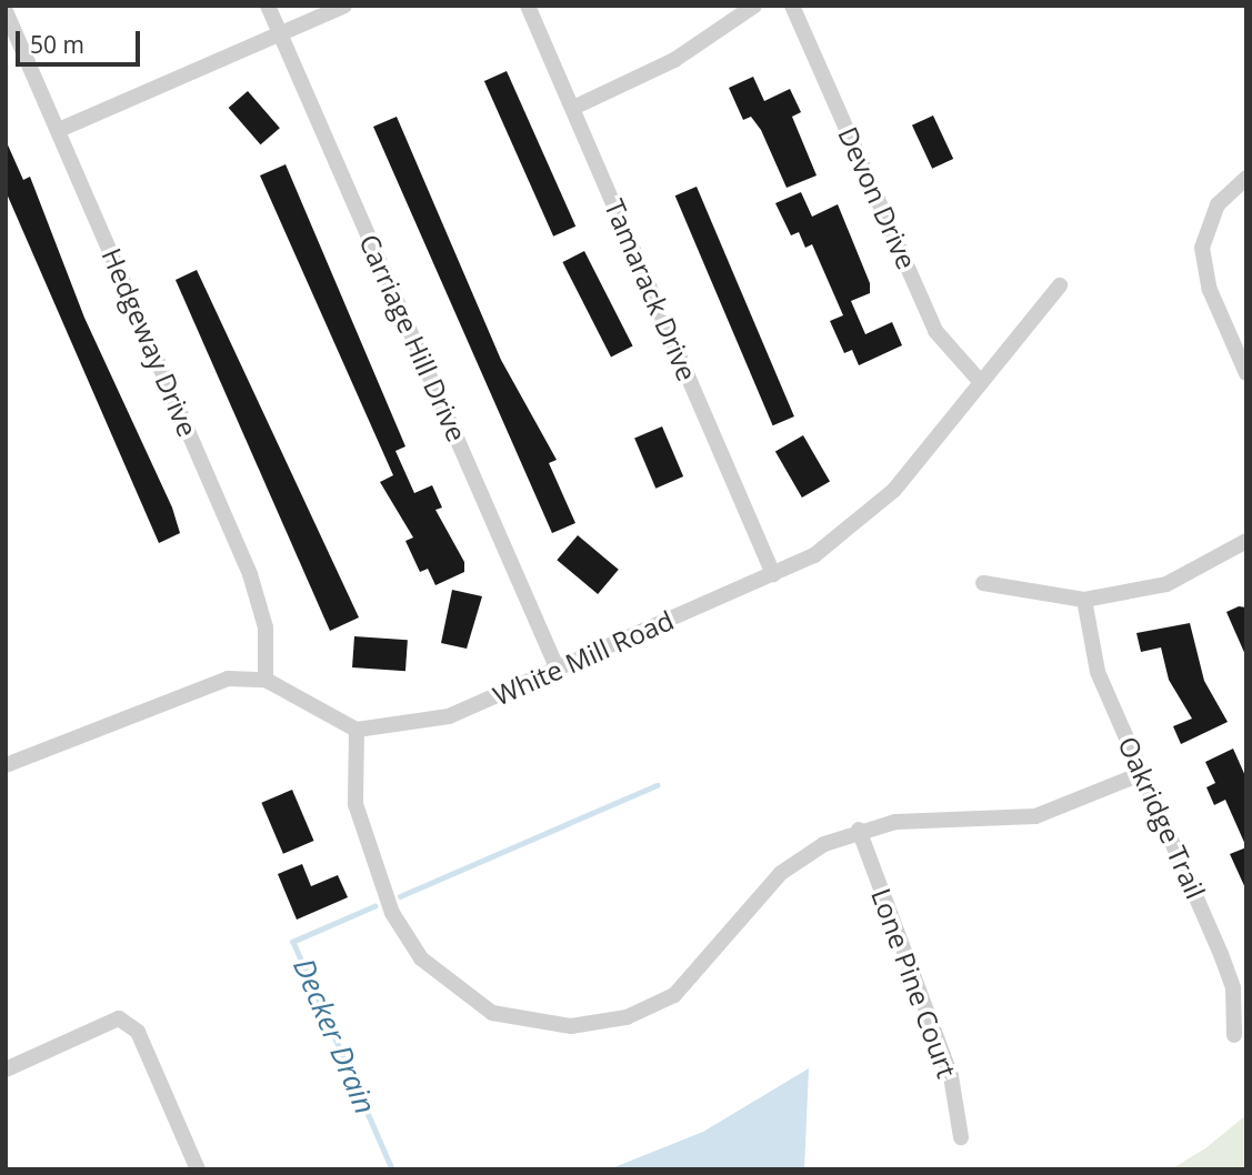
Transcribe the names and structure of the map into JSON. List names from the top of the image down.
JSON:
{
  "streets": {
    "street": [
      "Devon Drive",
      "Tamarack Drive",
      "Carriage Hill Drive",
      "Hedgeway Drive",
      "White Mill Road",
      "Oakridge Trail",
      "Lone Pine Court"
    ]
  },
  "crossings": [
    ["Devon Drive", "White Mill Road"],
    ["Tamarack Drive", "White Mill Road"],
    ["Carriage Hill Drive", "White Mill Road"]
  ],
  "water": ["Decker Drain"],
  "scale_bar": "50 m"
}
